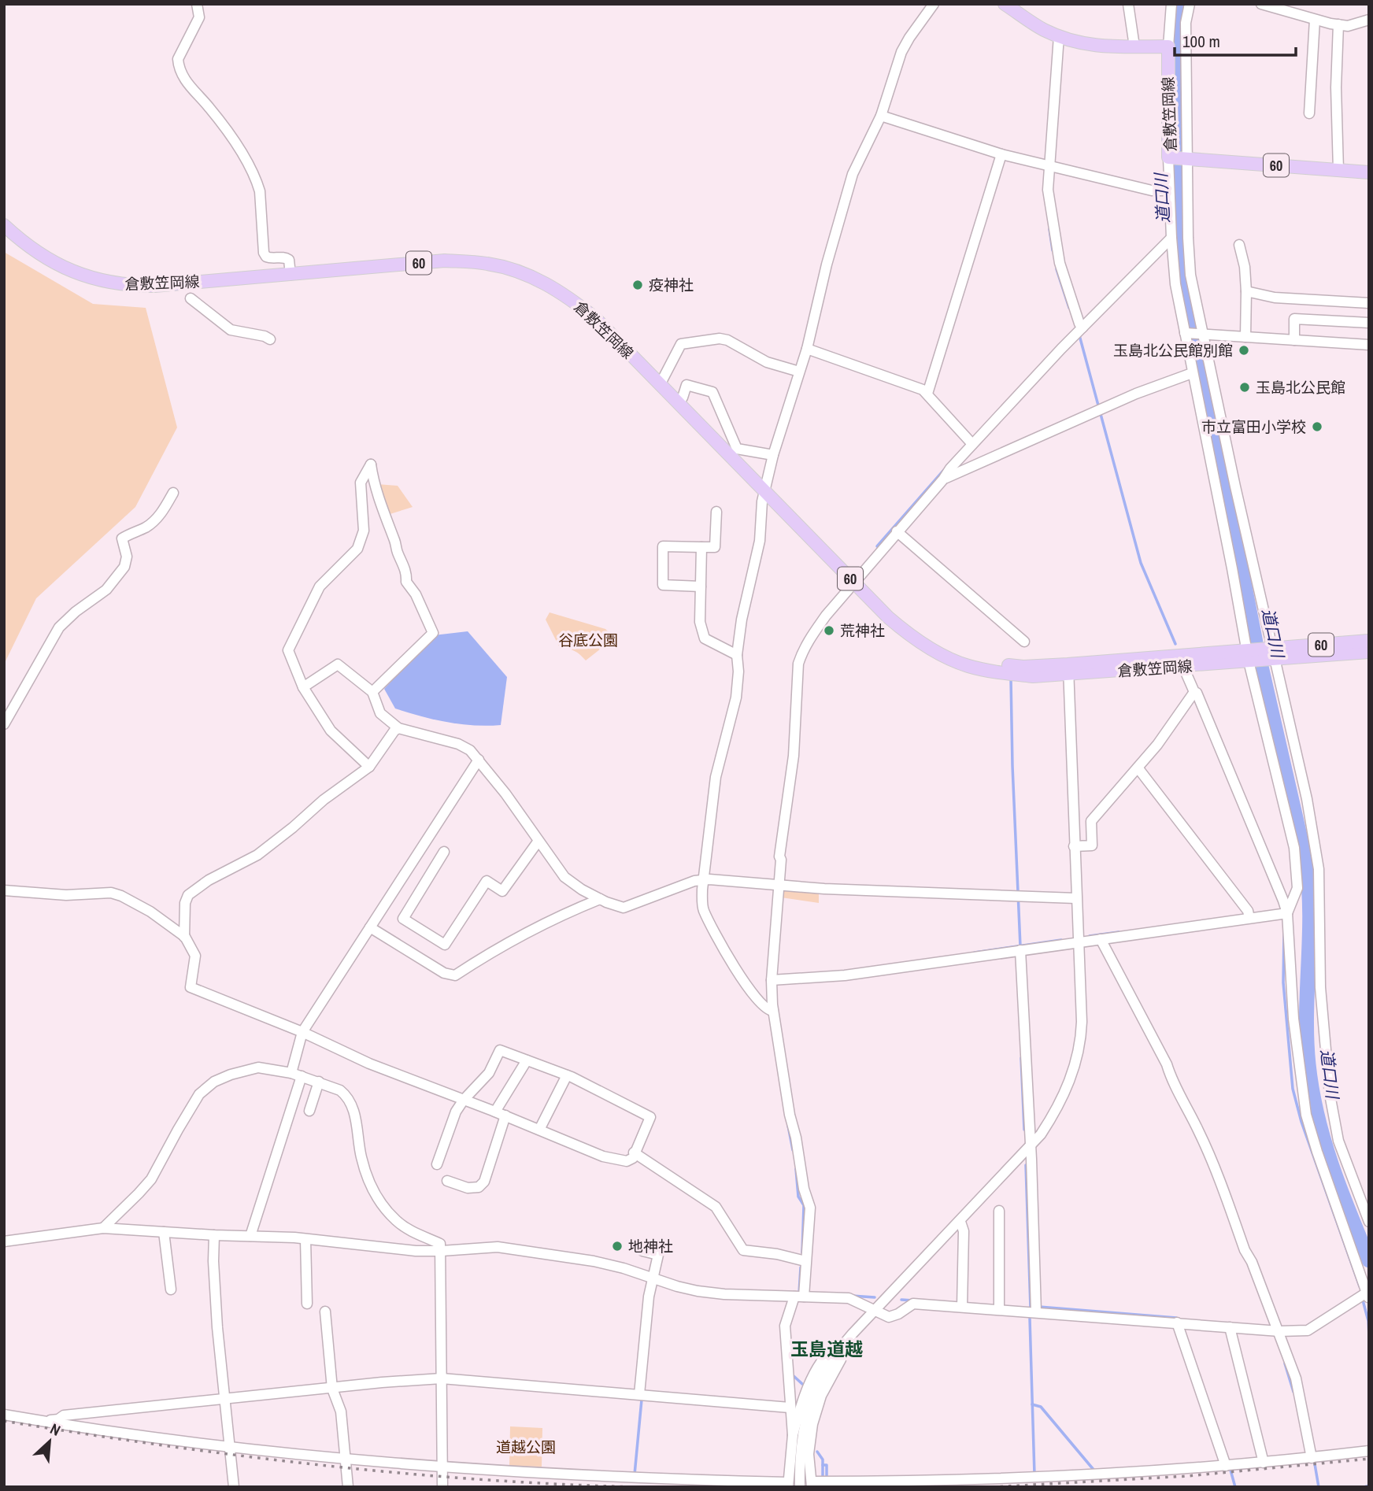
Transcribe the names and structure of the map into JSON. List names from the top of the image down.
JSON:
{
  "streets": {
    "main road": ["倉敷笠岡線", "60"]
  },
  "districts": ["玉島道越"],
  "water": ["道口川"],
  "parks": ["谷底公園", "道越公園"],
  "places": [
    "疫神社",
    "玉島北公民館別館",
    "玉島北公民館",
    "市立富田小学校",
    "荒神社",
    "地神社"
  ],
  "scale_bar": "100 m",
  "north": "top right"
}
